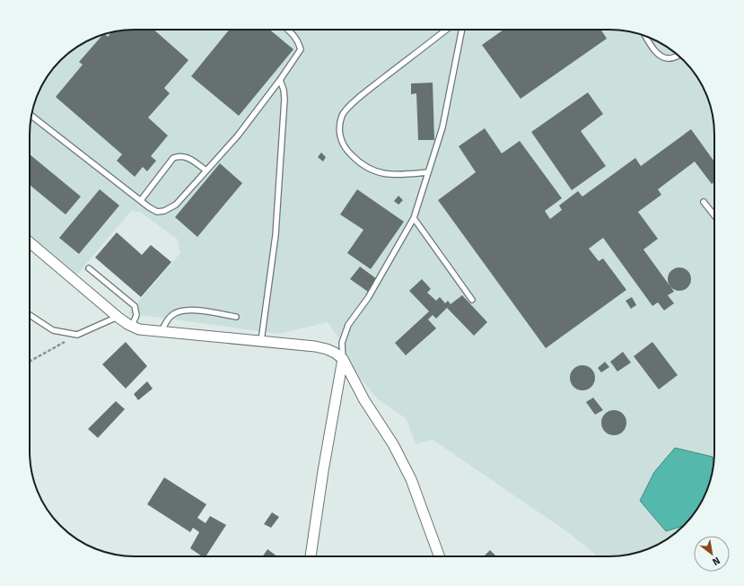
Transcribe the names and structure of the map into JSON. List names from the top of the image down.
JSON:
{
  "north": "bottom right"
}
